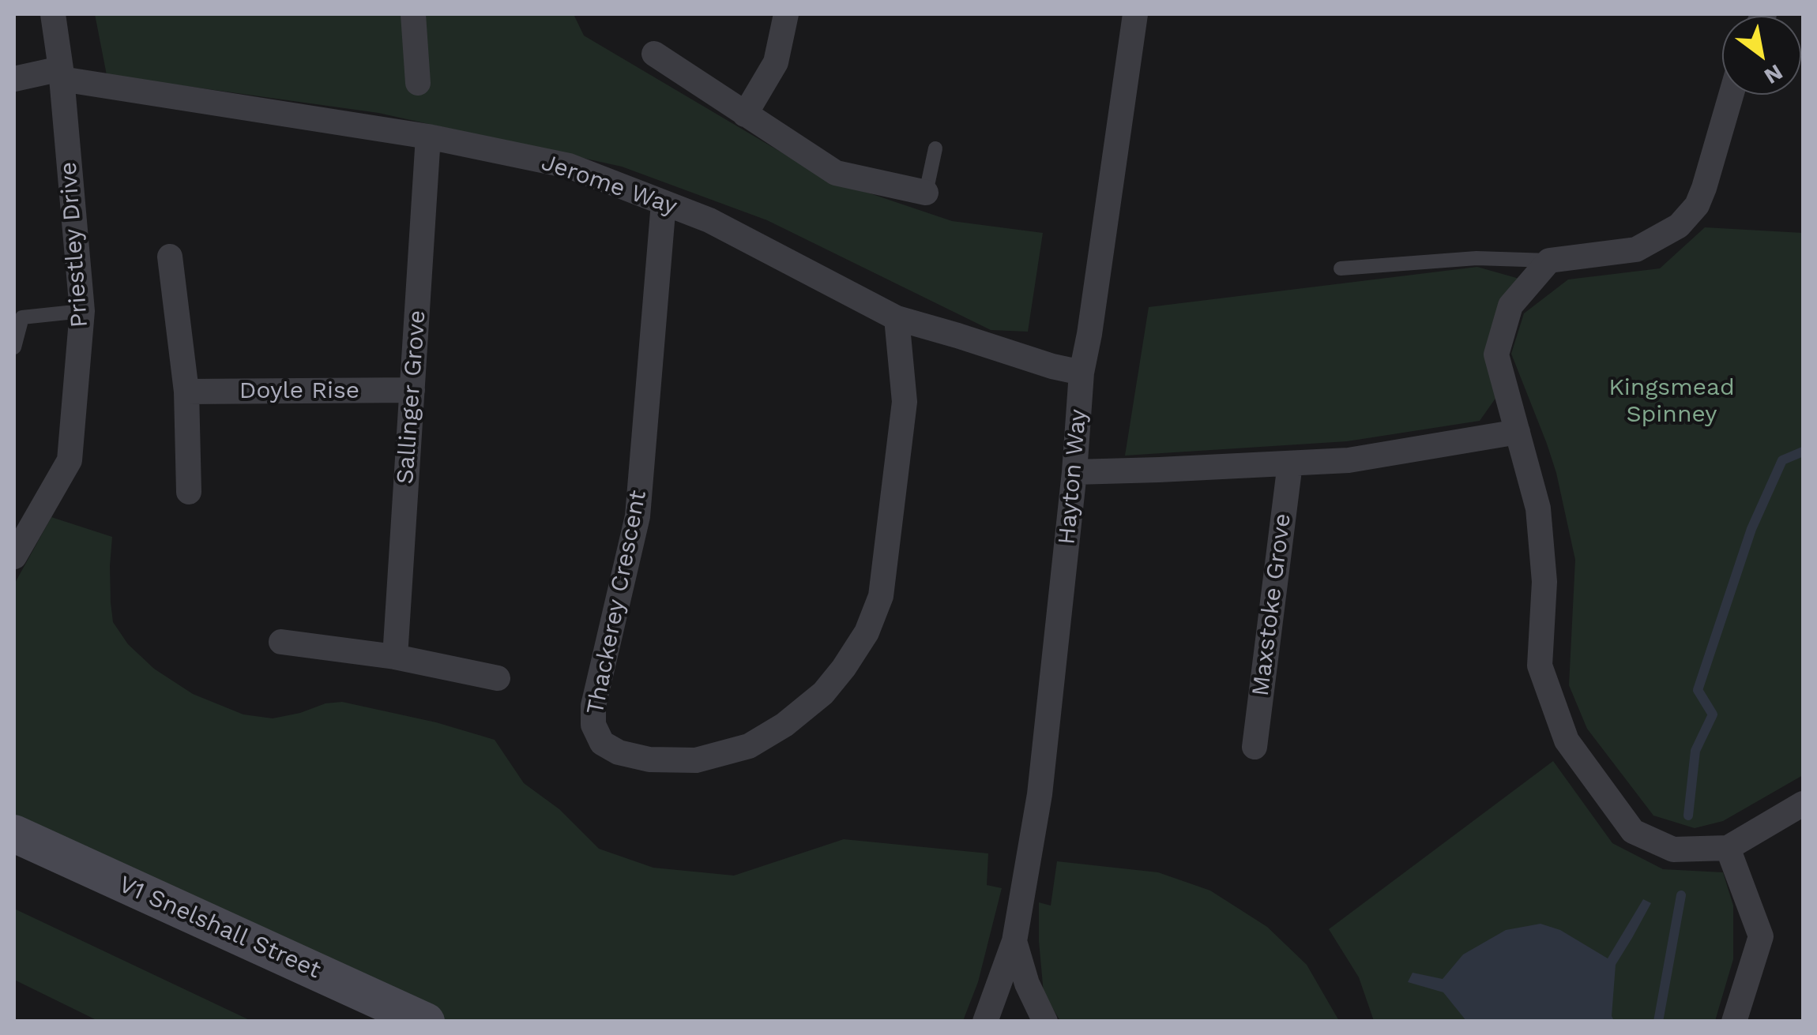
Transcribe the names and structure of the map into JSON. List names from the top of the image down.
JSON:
{
  "streets": {
    "street": [
      "Jerome Way",
      "Priestley Drive",
      "Doyle Rise",
      "Sallinger Grove",
      "Hayton Way",
      "Thackerey Crescent",
      "Maxstoke Grove",
      "V1 Snelshall Street"
    ]
  },
  "crossings": [
    ["Jerome Way", "Priestley Drive"],
    ["Jerome Way", "Sallinger Grove"],
    ["Jerome Way", "Hayton Way"],
    ["Jerome Way", "Thackerey Crescent"],
    ["Doyle Rise", "Sallinger Grove"]
  ],
  "parks": ["Kingsmead Spinney"],
  "north": "bottom right"
}
